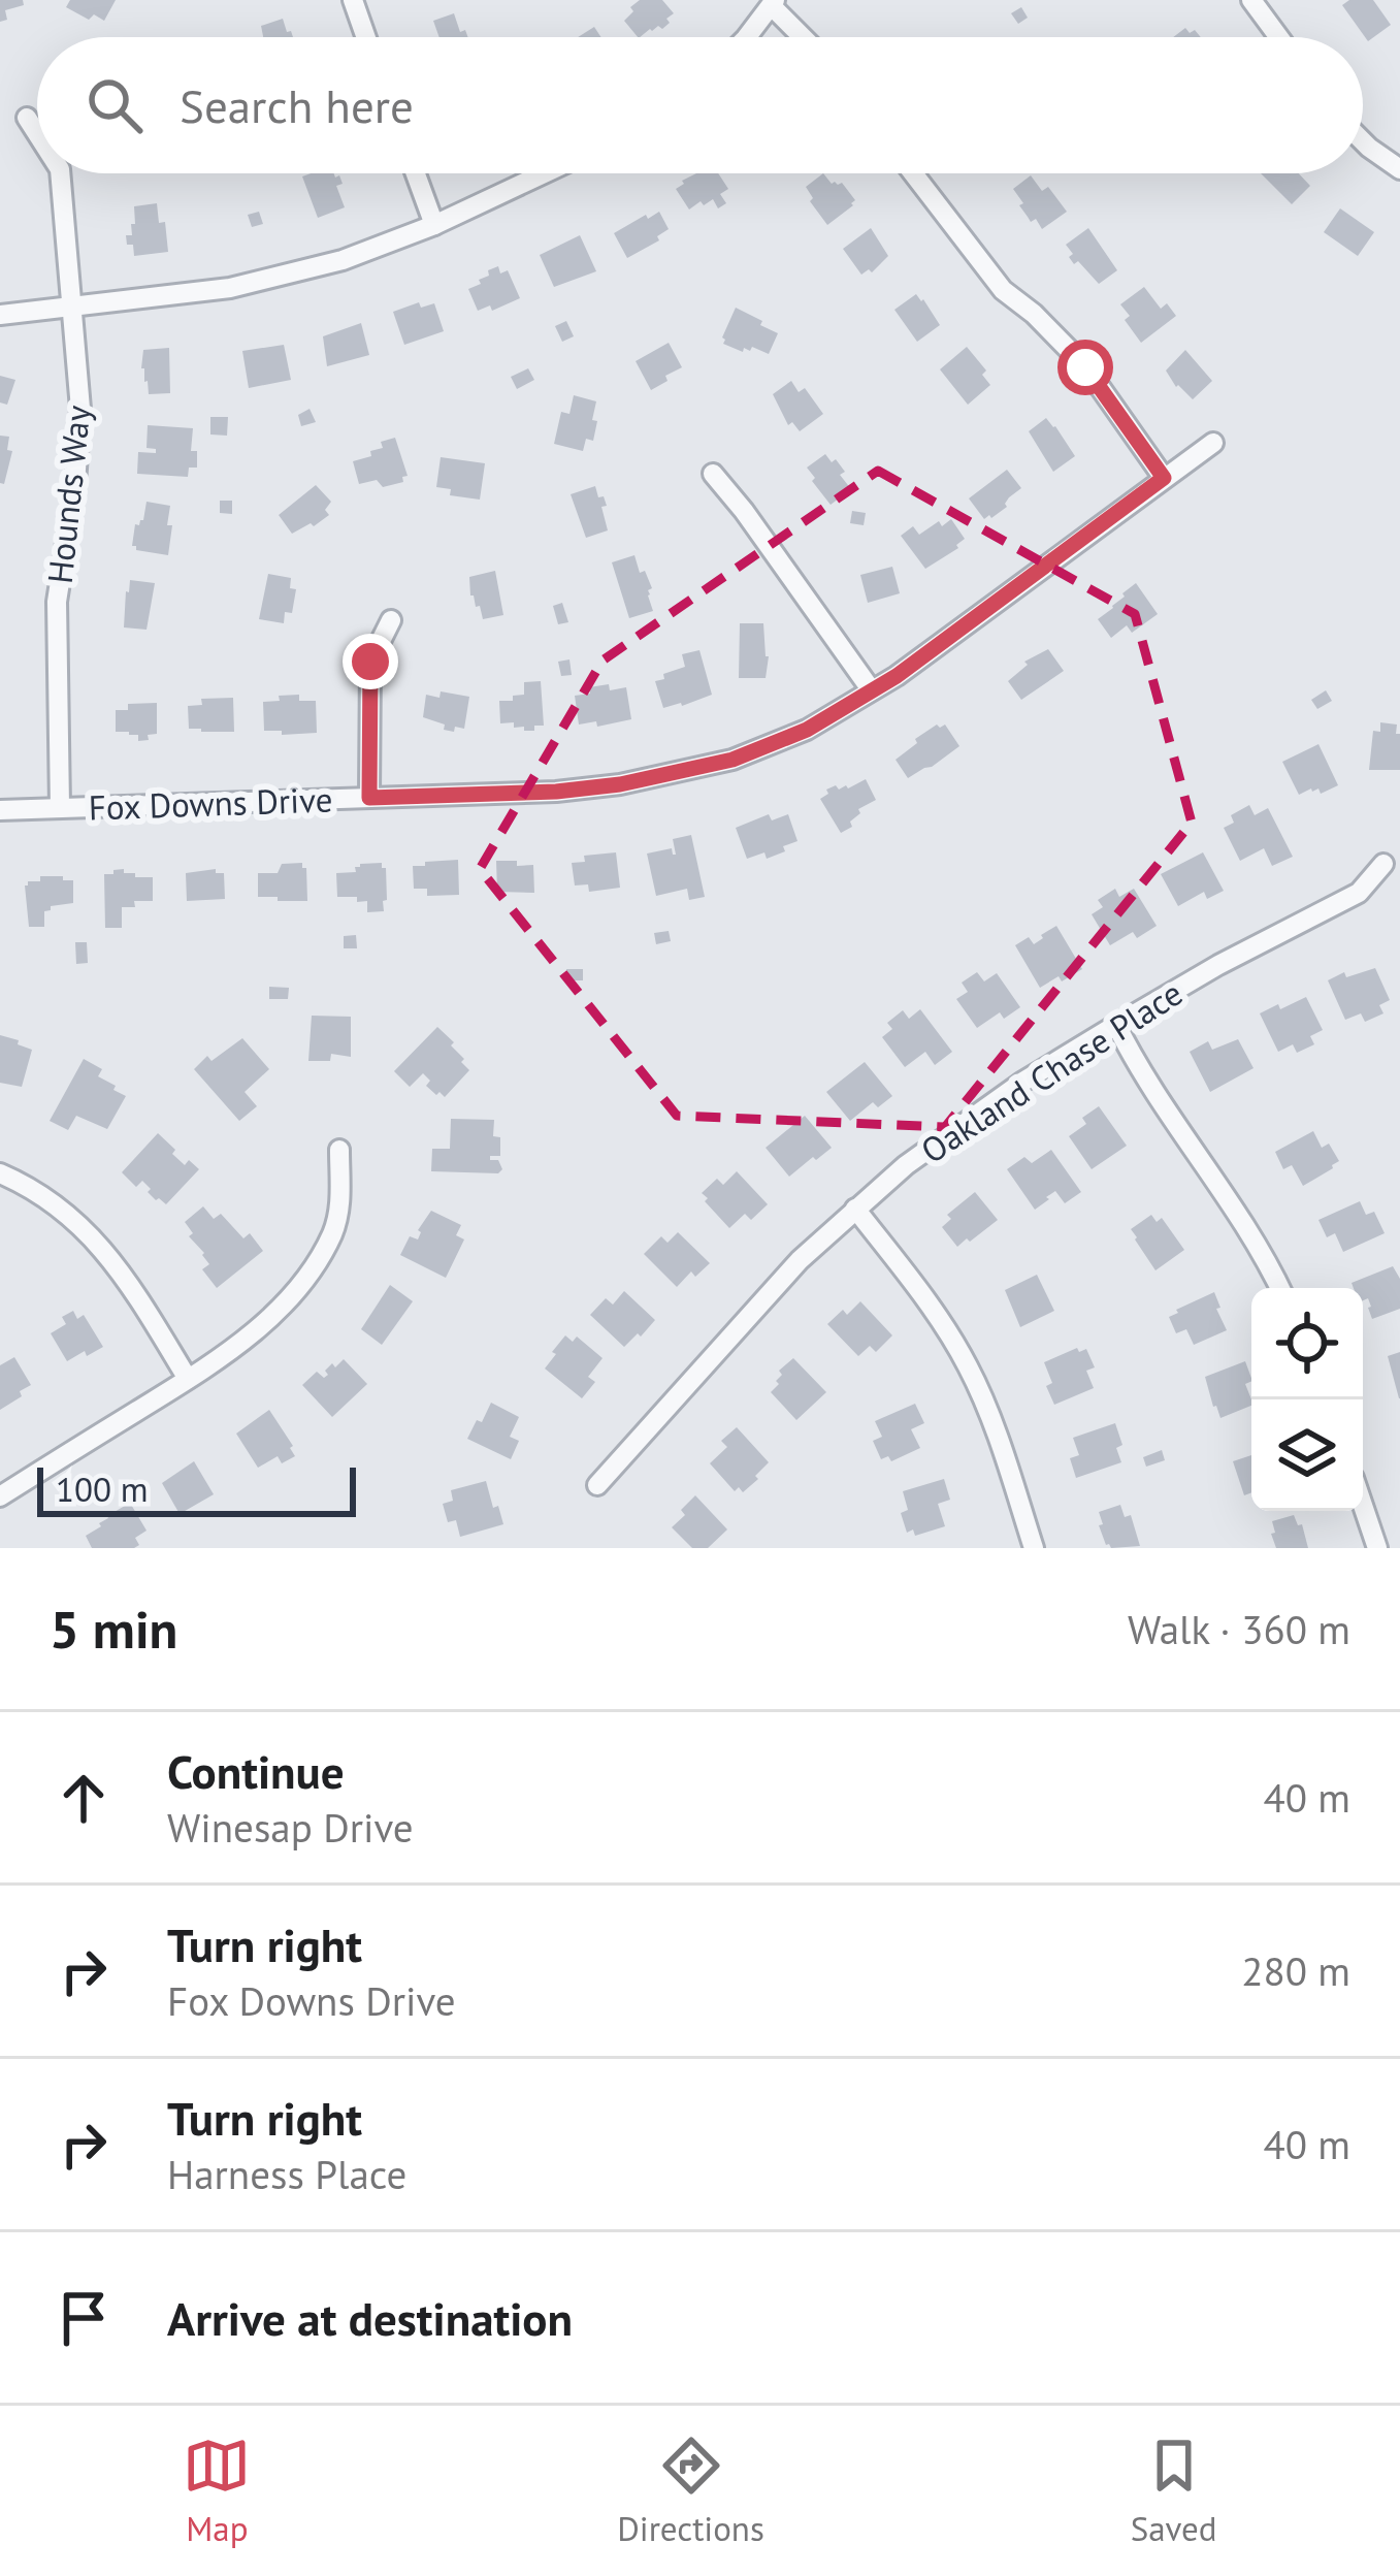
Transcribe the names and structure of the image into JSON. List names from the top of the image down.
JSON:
{
  "streets": {
    "street": ["Hounds Way", "Fox Downs Drive", "Oakland Chase Place"]
  },
  "crossings": [
    ["Hounds Way", "Fox Downs Drive"]
  ],
  "scale_bar": "100 m",
  "page": {
    "search": "Search here",
    "scale": "100 m",
    "heading": ["5 min", "Walk · 360 m"],
    "list": [
      ["Continue", "Winesap Drive", "40 m"],
      ["Turn right", "Fox Downs Drive", "280 m"],
      ["Turn right", "Harness Place", "40 m"],
      "Arrive at destination"
    ],
    "nav": ["Map", "Directions", "Saved"]
  }
}
